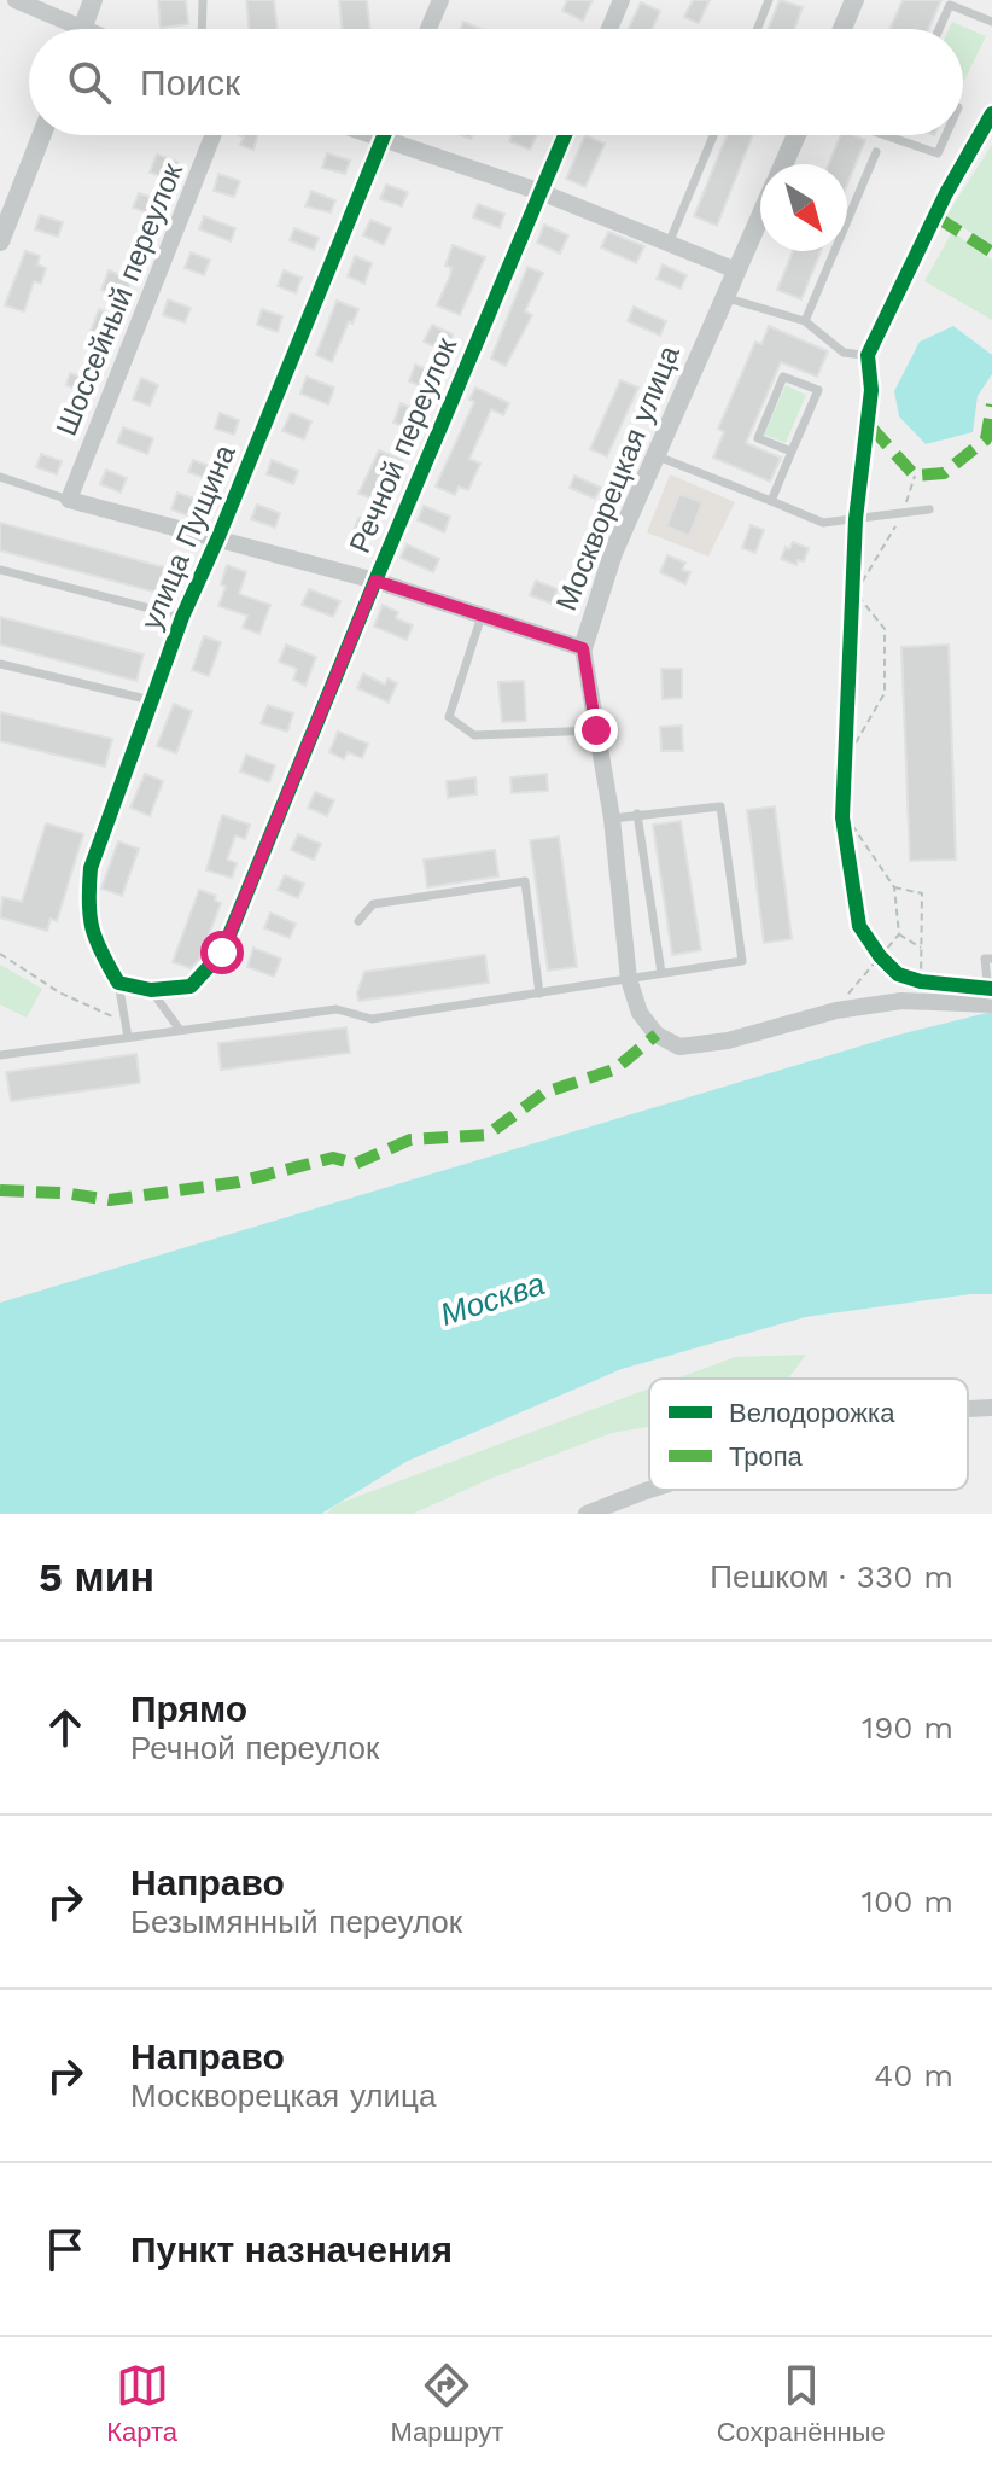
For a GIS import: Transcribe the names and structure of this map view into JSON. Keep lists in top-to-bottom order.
{
  "streets": {
    "street": [
      "Шоссейный переулок",
      "Речной переулок",
      "Москворецкая улица",
      "улица Пущина"
    ]
  },
  "crossings": [
    ["Речной переулок", "улица Пущина"]
  ],
  "water": ["Москва"],
  "legend": ["Велодорожка", "Тропа"],
  "north": "bottom right",
  "page": {
    "search": "Поиск",
    "heading": ["5 мин", "Пешком · 330 m"],
    "list": [
      ["Прямо", "Речной переулок", "190 m"],
      ["Направо", "Безымянный переулок", "100 m"],
      ["Направо", "Москворецкая улица", "40 m"],
      "Пункт назначения"
    ],
    "nav": ["Карта", "Маршрут", "Сохранённые"]
  }
}
